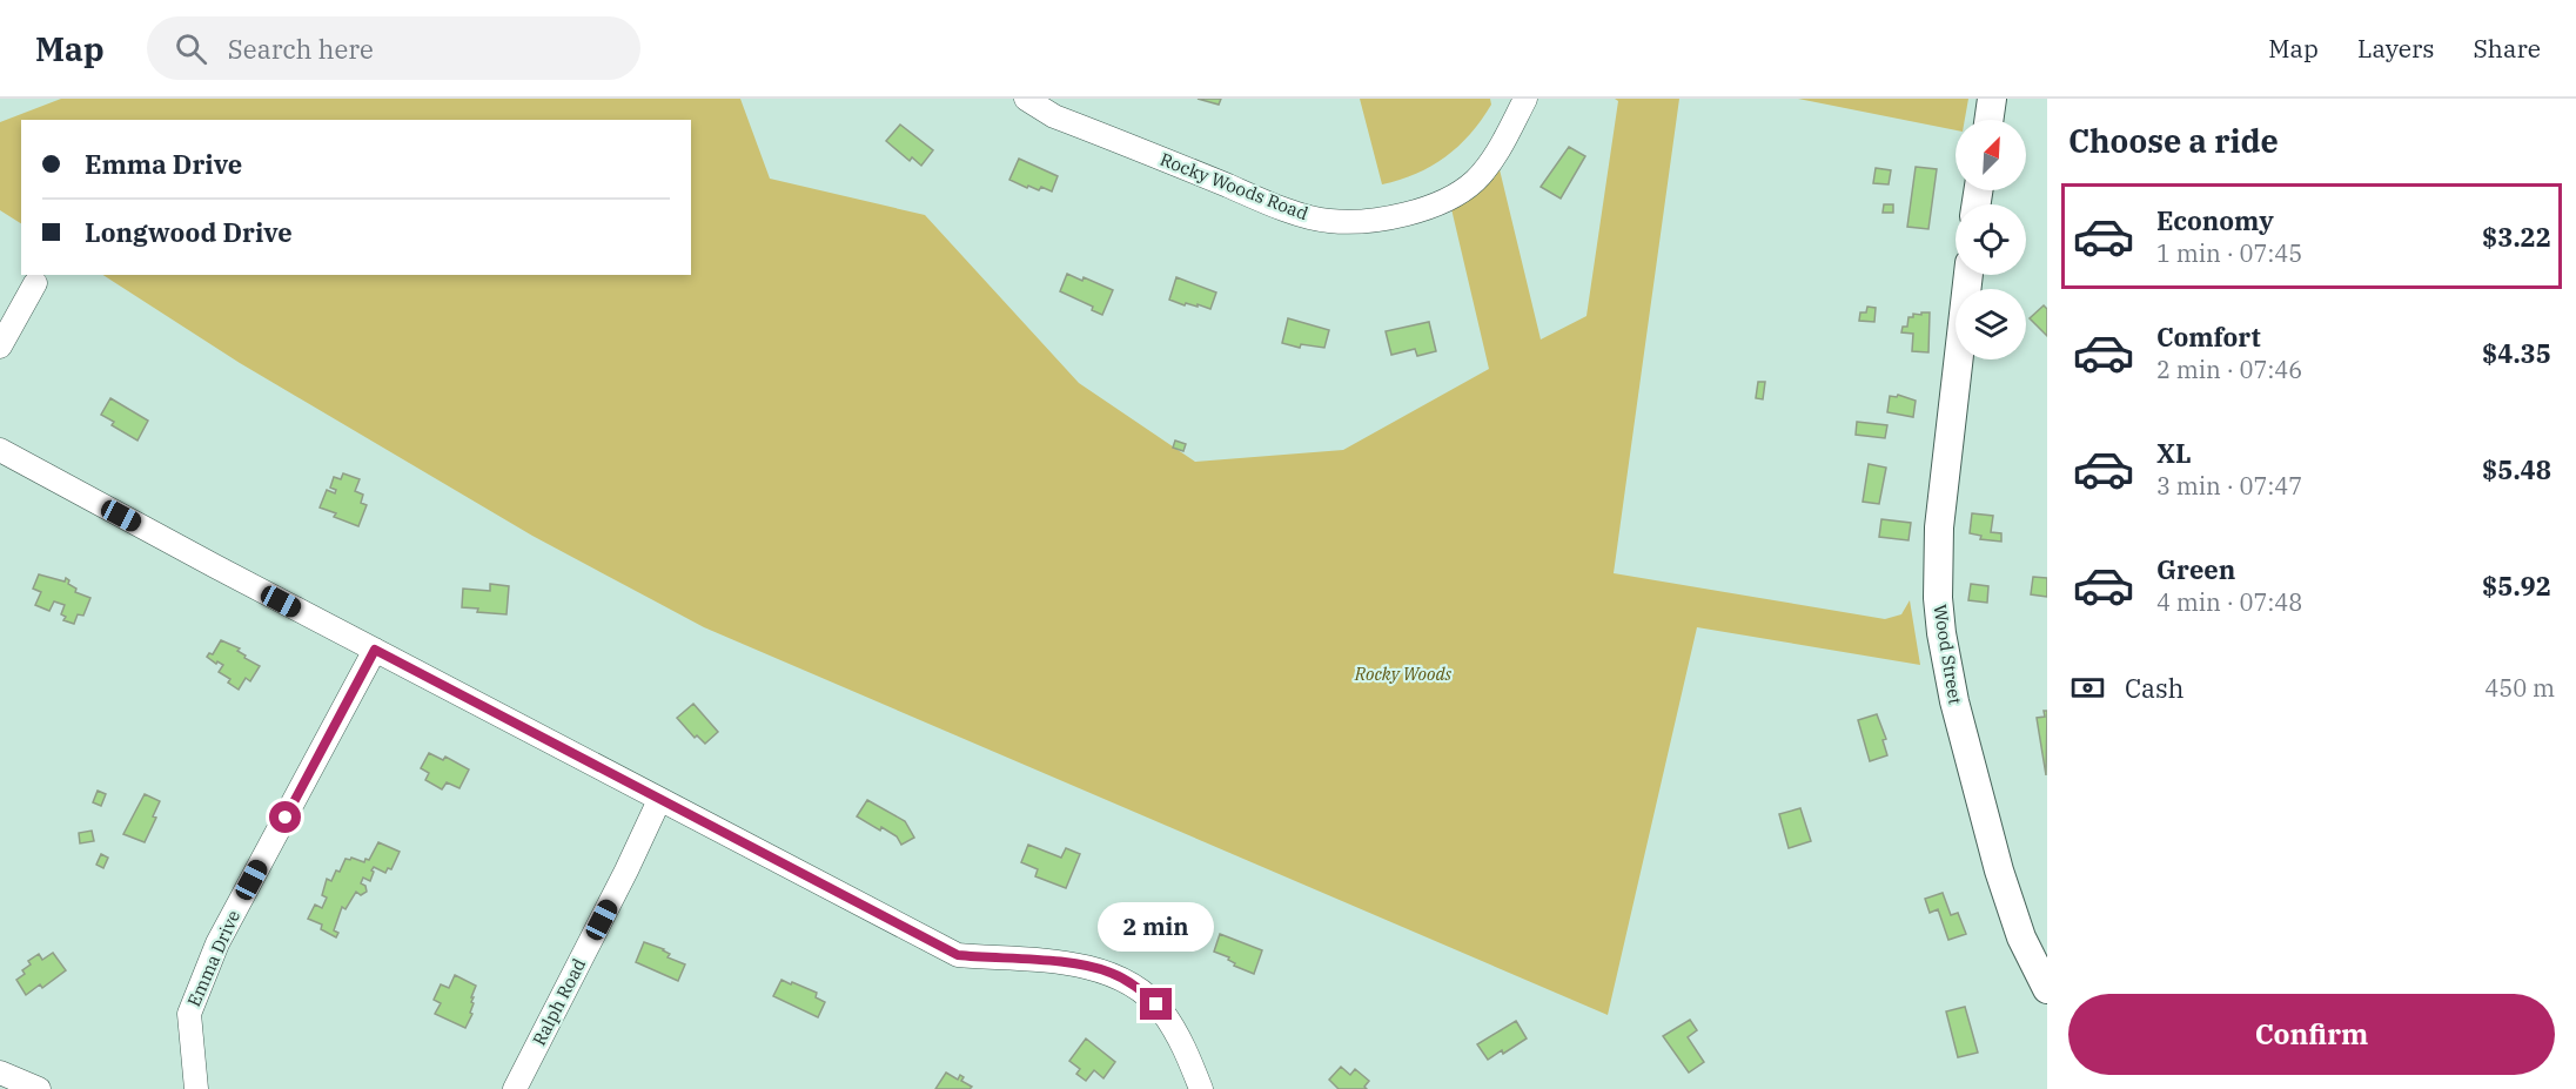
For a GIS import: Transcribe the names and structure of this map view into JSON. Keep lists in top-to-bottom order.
{
  "streets": {
    "main road": ["Wood Street"],
    "street": ["Rocky Woods Road", "Emma Drive", "Ralph Road"]
  },
  "parks": ["Rocky Woods"],
  "north": "top right",
  "page": {
    "header": "Map",
    "search": "Search here",
    "nav": ["Map", "Layers", "Share"],
    "heading": "Choose a ride",
    "banner": ["Emma Drive", "Longwood Drive"],
    "list": [
      {
        "name": "Economy",
        "note": "1 min · 07:45",
        "value": "$3.22"
      },
      {
        "name": "Comfort",
        "note": "2 min · 07:46",
        "value": "$4.35"
      },
      {
        "name": "XL",
        "note": "3 min · 07:47",
        "value": "$5.48"
      },
      {
        "name": "Green",
        "note": "4 min · 07:48",
        "value": "$5.92"
      }
    ],
    "pay": ["Cash", "450 m"],
    "bubble": "2 min",
    "buttons": "Confirm"
  }
}
